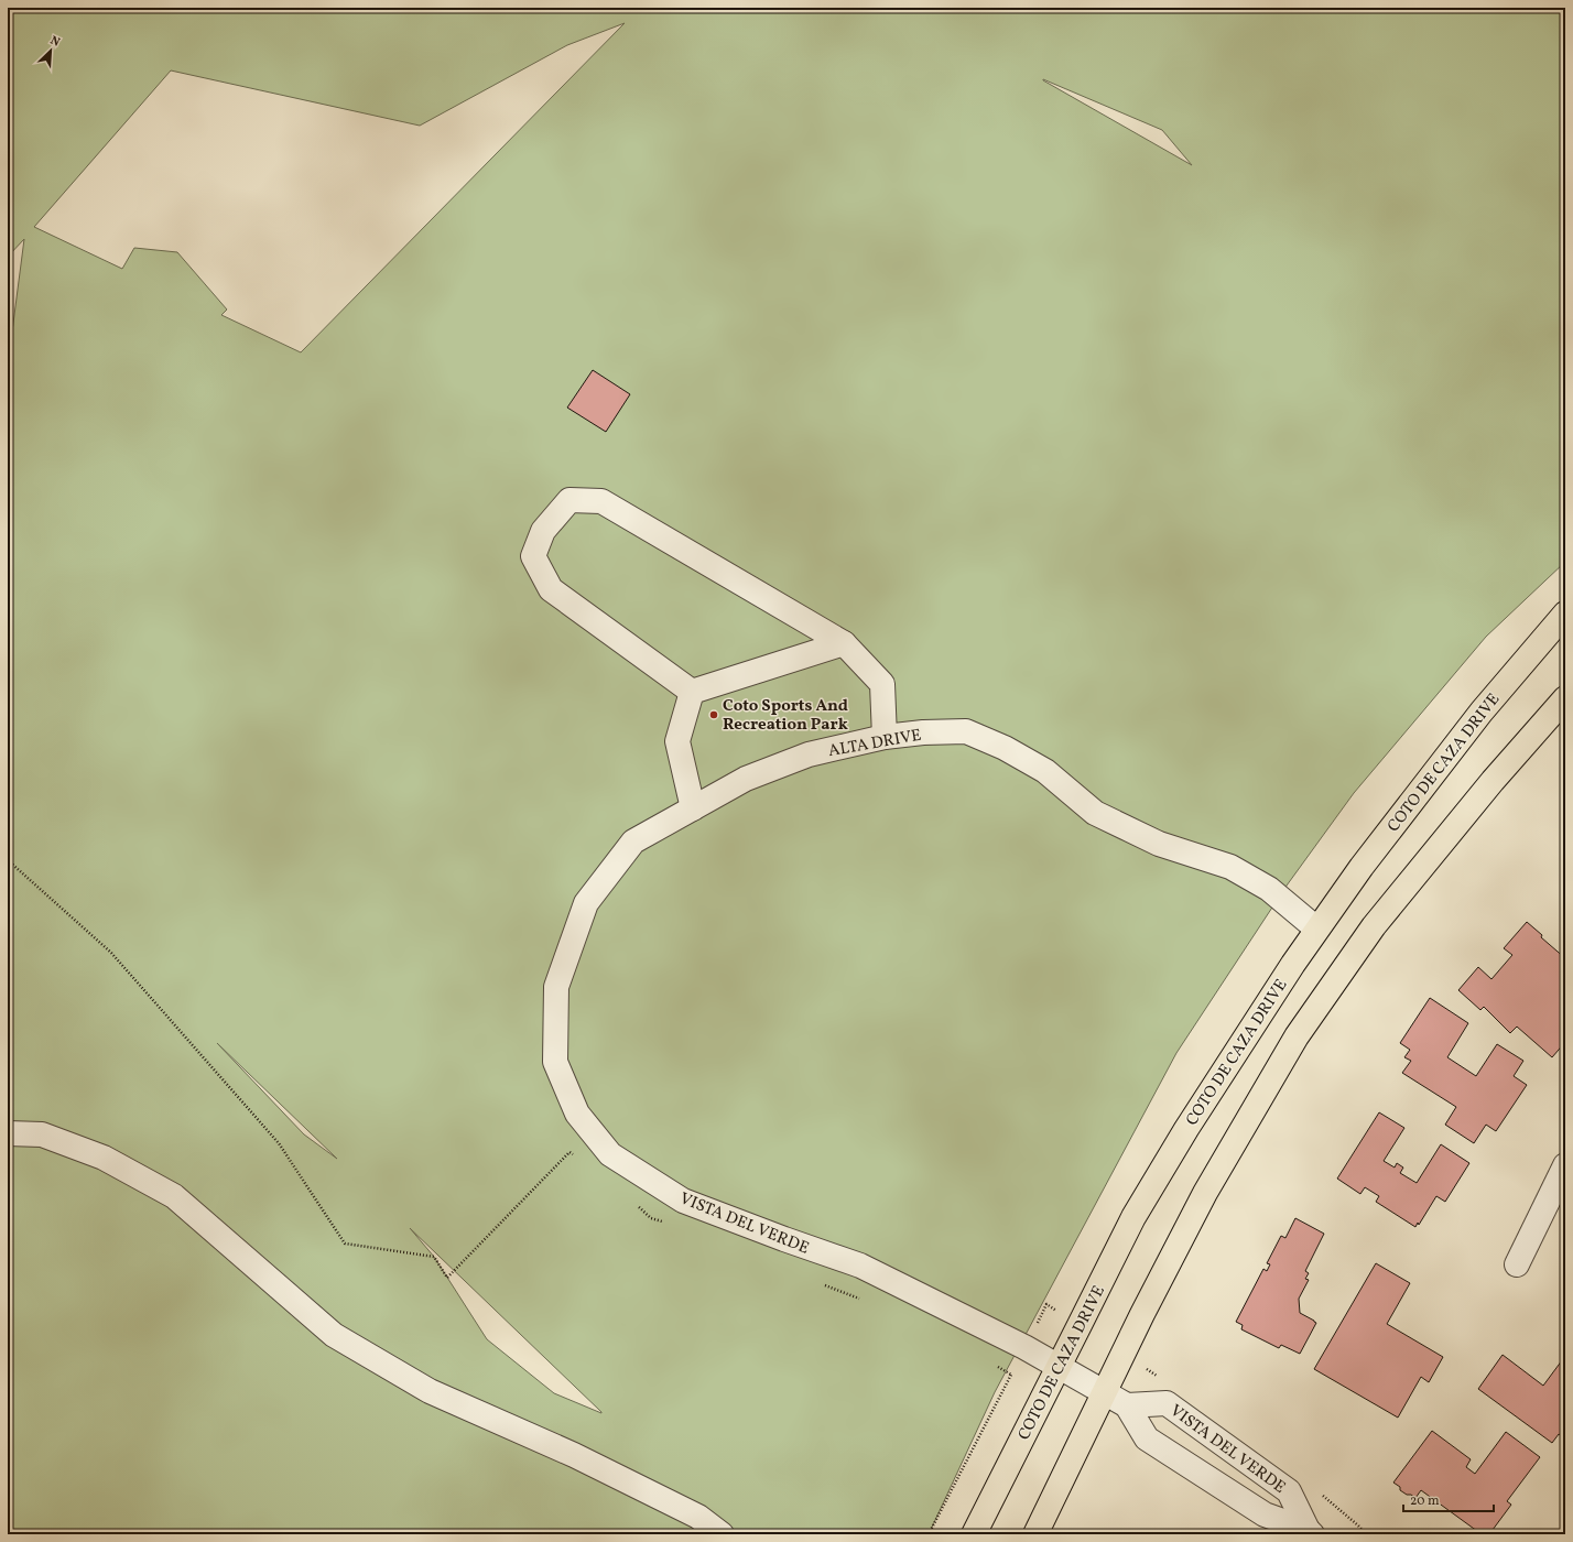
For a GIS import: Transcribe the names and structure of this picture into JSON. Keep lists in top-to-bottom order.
{
  "streets": {
    "main road": ["COTO DE CAZA DRIVE"],
    "street": ["ALTA DRIVE", "VISTA DEL VERDE"]
  },
  "crossings": [
    ["ALTA DRIVE", "COTO DE CAZA DRIVE"],
    ["ALTA DRIVE", "VISTA DEL VERDE"],
    ["COTO DE CAZA DRIVE", "VISTA DEL VERDE"]
  ],
  "places": ["Coto Sports And Recreation Park"],
  "scale_bar": "20 m",
  "north": "top right"
}
